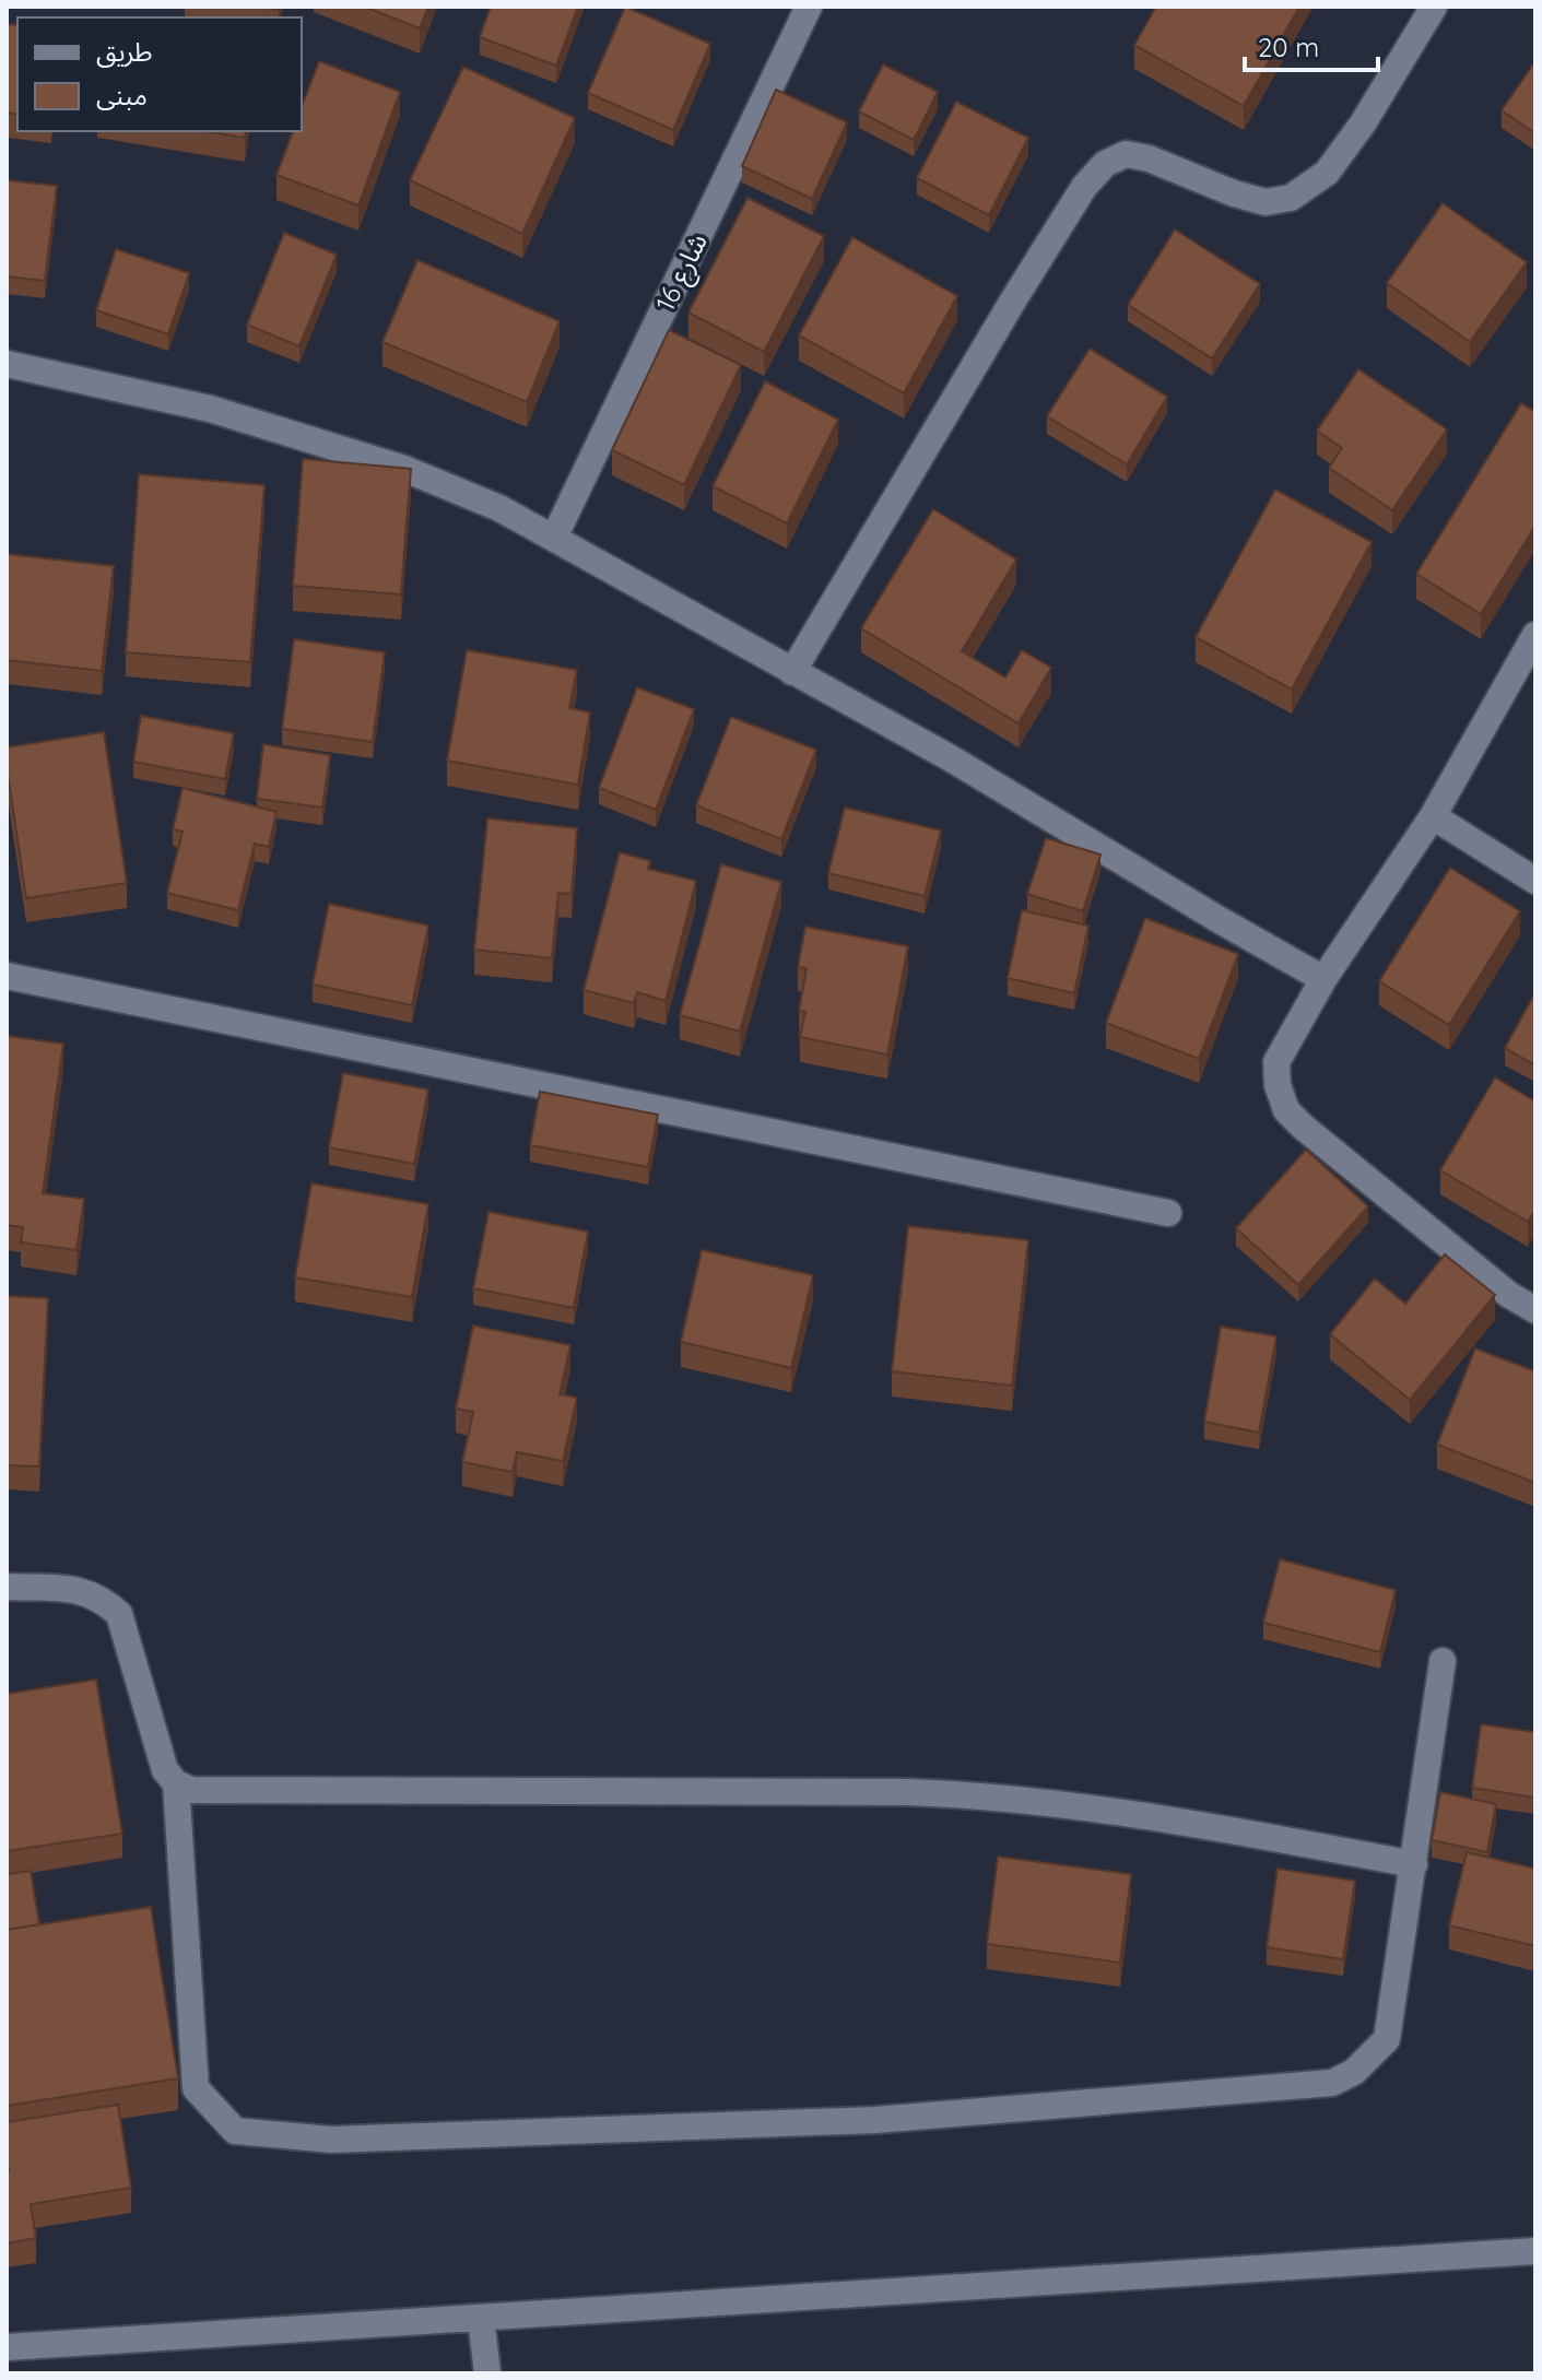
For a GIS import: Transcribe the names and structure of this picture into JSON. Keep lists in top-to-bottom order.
{
  "streets": {
    "street": ["شارع 16"]
  },
  "legend": ["طريق", "مبنى"],
  "scale_bar": "20 m"
}
